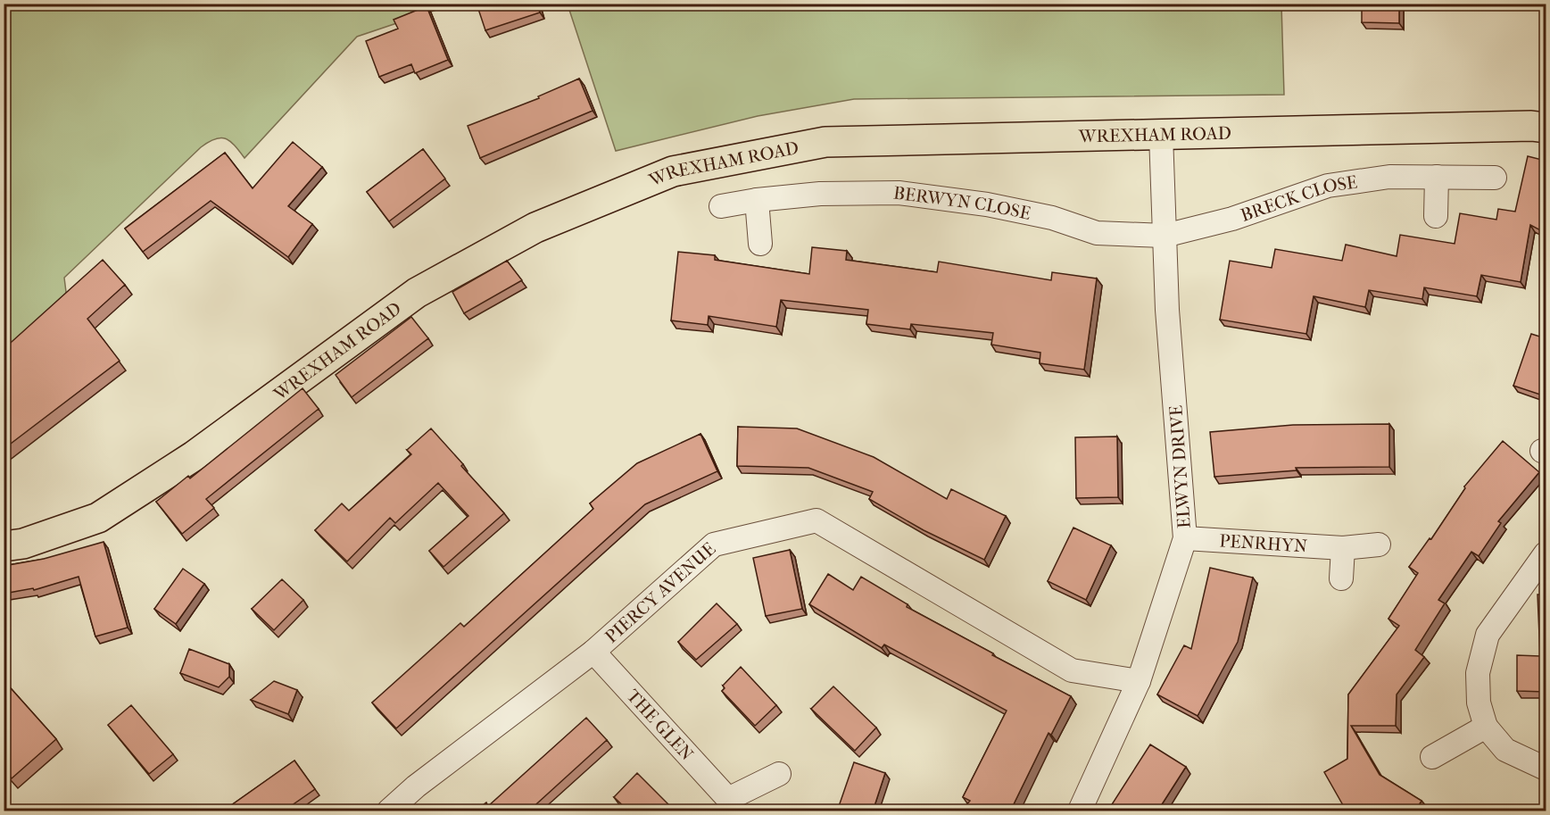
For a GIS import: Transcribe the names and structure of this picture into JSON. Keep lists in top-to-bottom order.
{
  "streets": {
    "main road": ["WREXHAM ROAD"],
    "street": [
      "BRECK CLOSE",
      "BERWYN CLOSE",
      "ELWYN DRIVE",
      "PENRHYN",
      "PIERCY AVENUE",
      "THE GLEN"
    ]
  },
  "crossings": [
    ["WREXHAM ROAD", "ELWYN DRIVE"],
    ["BRECK CLOSE", "BERWYN CLOSE"],
    ["BRECK CLOSE", "ELWYN DRIVE"],
    ["BERWYN CLOSE", "ELWYN DRIVE"],
    ["ELWYN DRIVE", "PENRHYN"],
    ["ELWYN DRIVE", "PIERCY AVENUE"],
    ["PIERCY AVENUE", "THE GLEN"]
  ]
}
